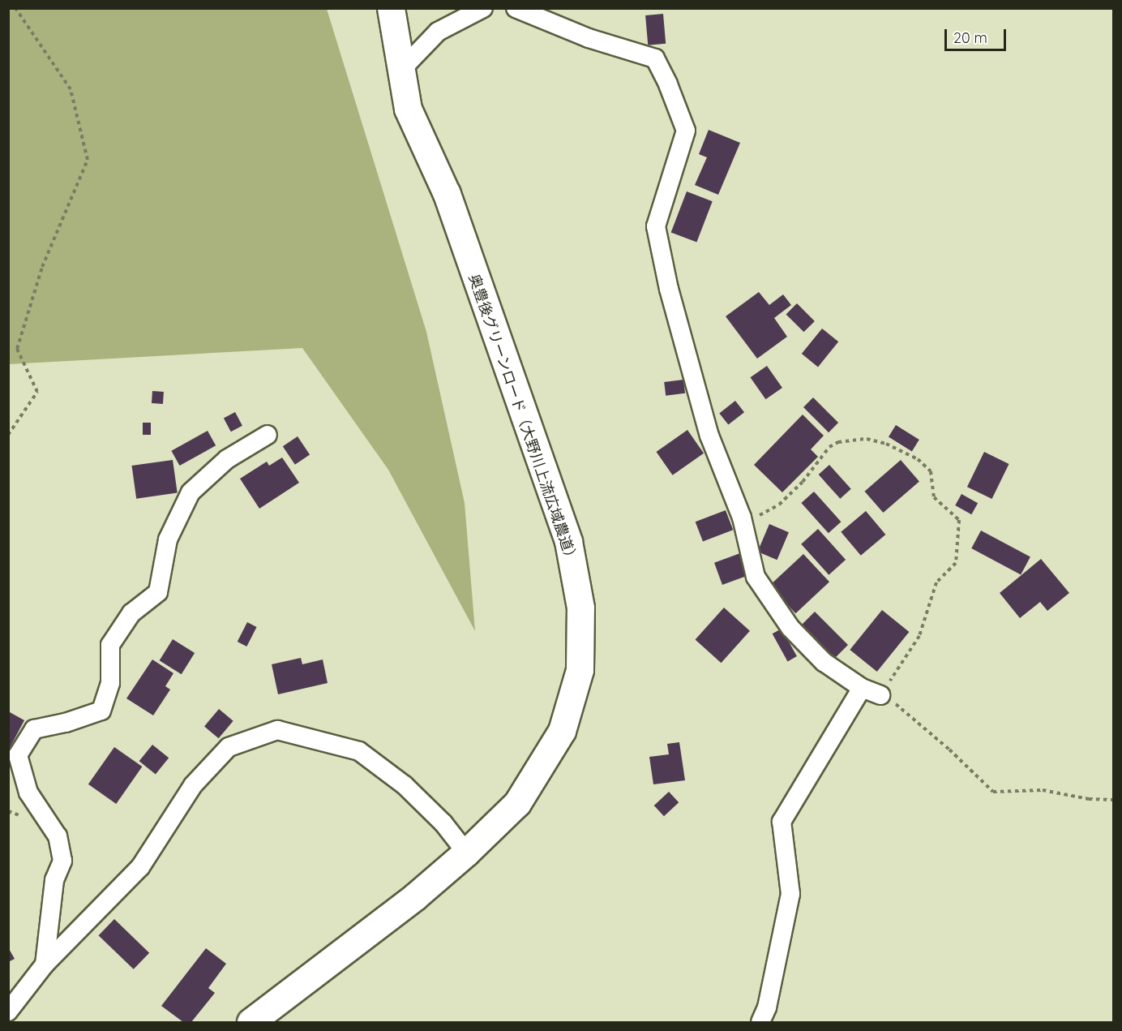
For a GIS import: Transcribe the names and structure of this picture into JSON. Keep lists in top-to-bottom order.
{
  "streets": {
    "street": ["奥豊後グリーンロード（大野川上流広域農道）"]
  },
  "scale_bar": "20 m"
}
